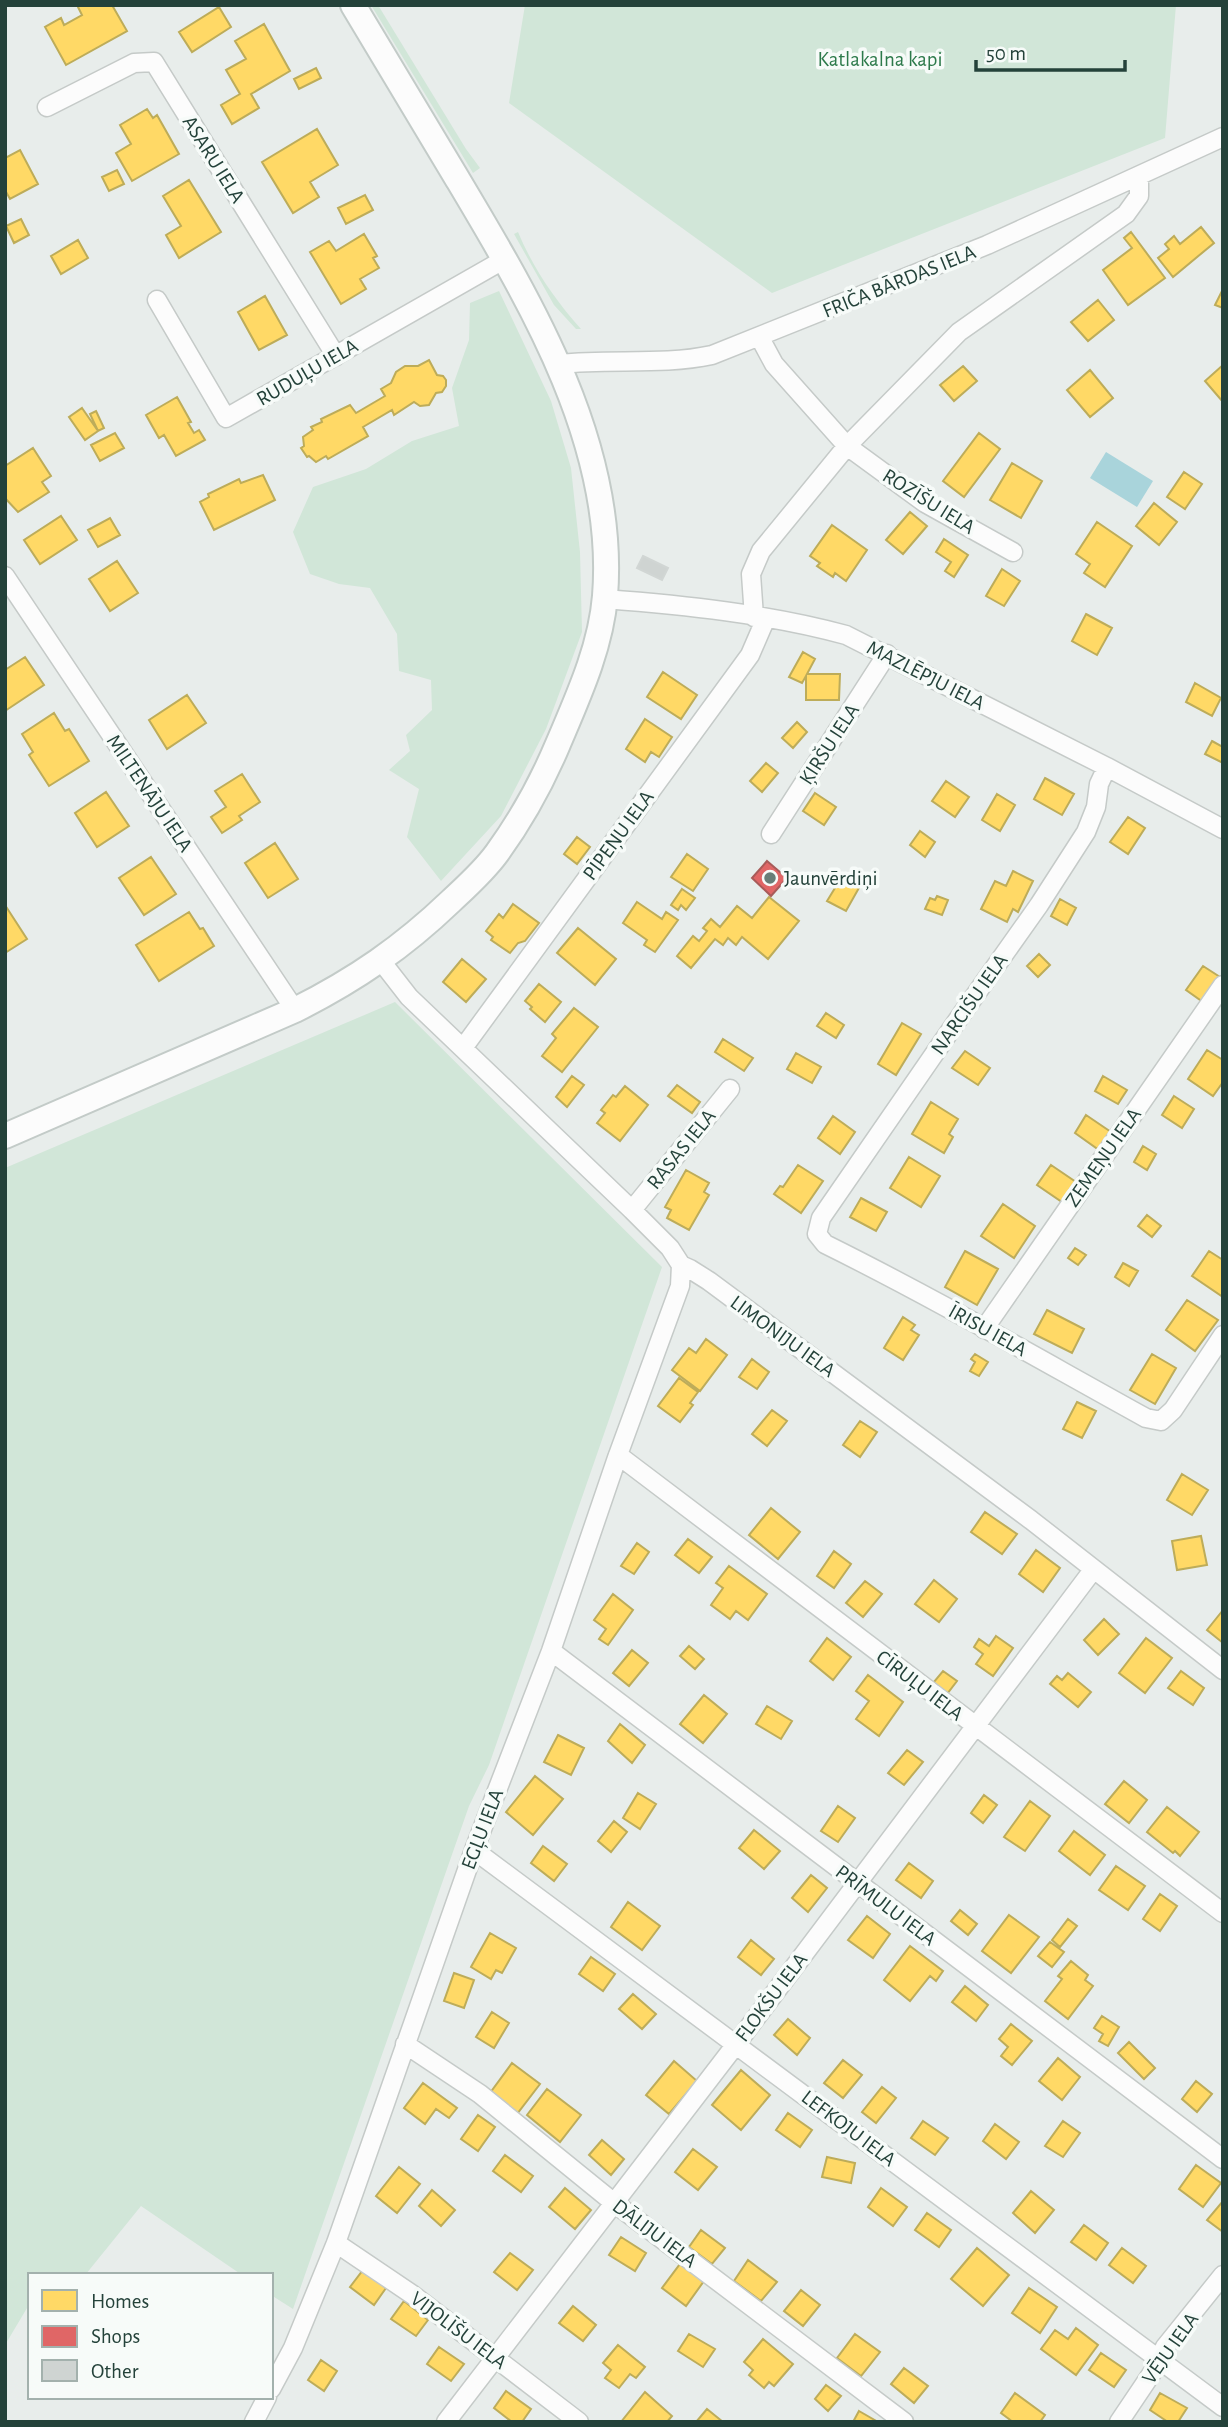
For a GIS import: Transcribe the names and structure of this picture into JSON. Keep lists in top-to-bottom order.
{
  "streets": {
    "street": [
      "ASARU IELA",
      "FRIČA BĀRDAS IELA",
      "RUDUĻU IELA",
      "ROZĪŠU IELA",
      "MAZLĒPJU IELA",
      "ĶIRŠU IELA",
      "MILTENĀJU IELA",
      "PĪPEŅU IELA",
      "NARCIŠU IELA",
      "RASAS IELA",
      "ZEMEŅU IELA",
      "ĪRISU IELA",
      "LIMONIJU IELA",
      "CĪRUĻU IELA",
      "EGĻU IELA",
      "PRĪMULU IELA",
      "FLOKŠU IELA",
      "LEFKOJU IELA",
      "DĀLIJU IELA",
      "VIJOLĪŠU IELA",
      "VĒJU IELA"
    ]
  },
  "crossings": [
    ["ASARU IELA", "RUDUĻU IELA"],
    ["FRIČA BĀRDAS IELA", "ROZĪŠU IELA"],
    ["MAZLĒPJU IELA", "ĶIRŠU IELA"],
    ["MAZLĒPJU IELA", "PĪPEŅU IELA"],
    ["MAZLĒPJU IELA", "NARCIŠU IELA"],
    ["PĪPEŅU IELA", "LIMONIJU IELA"],
    ["NARCIŠU IELA", "ĪRISU IELA"],
    ["RASAS IELA", "LIMONIJU IELA"],
    ["ZEMEŅU IELA", "ĪRISU IELA"],
    ["LIMONIJU IELA", "EGĻU IELA"],
    ["LIMONIJU IELA", "FLOKŠU IELA"],
    ["CĪRUĻU IELA", "EGĻU IELA"],
    ["CĪRUĻU IELA", "FLOKŠU IELA"],
    ["EGĻU IELA", "PRĪMULU IELA"],
    ["EGĻU IELA", "LEFKOJU IELA"],
    ["EGĻU IELA", "DĀLIJU IELA"],
    ["EGĻU IELA", "VIJOLĪŠU IELA"],
    ["PRĪMULU IELA", "FLOKŠU IELA"],
    ["FLOKŠU IELA", "LEFKOJU IELA"],
    ["FLOKŠU IELA", "DĀLIJU IELA"],
    ["FLOKŠU IELA", "VIJOLĪŠU IELA"],
    ["LEFKOJU IELA", "VĒJU IELA"]
  ],
  "parks": ["Katlakalna kapi"],
  "places": ["Jaunvērdiņi"],
  "legend": ["Homes", "Shops", "Other"],
  "scale_bar": "50 m"
}
